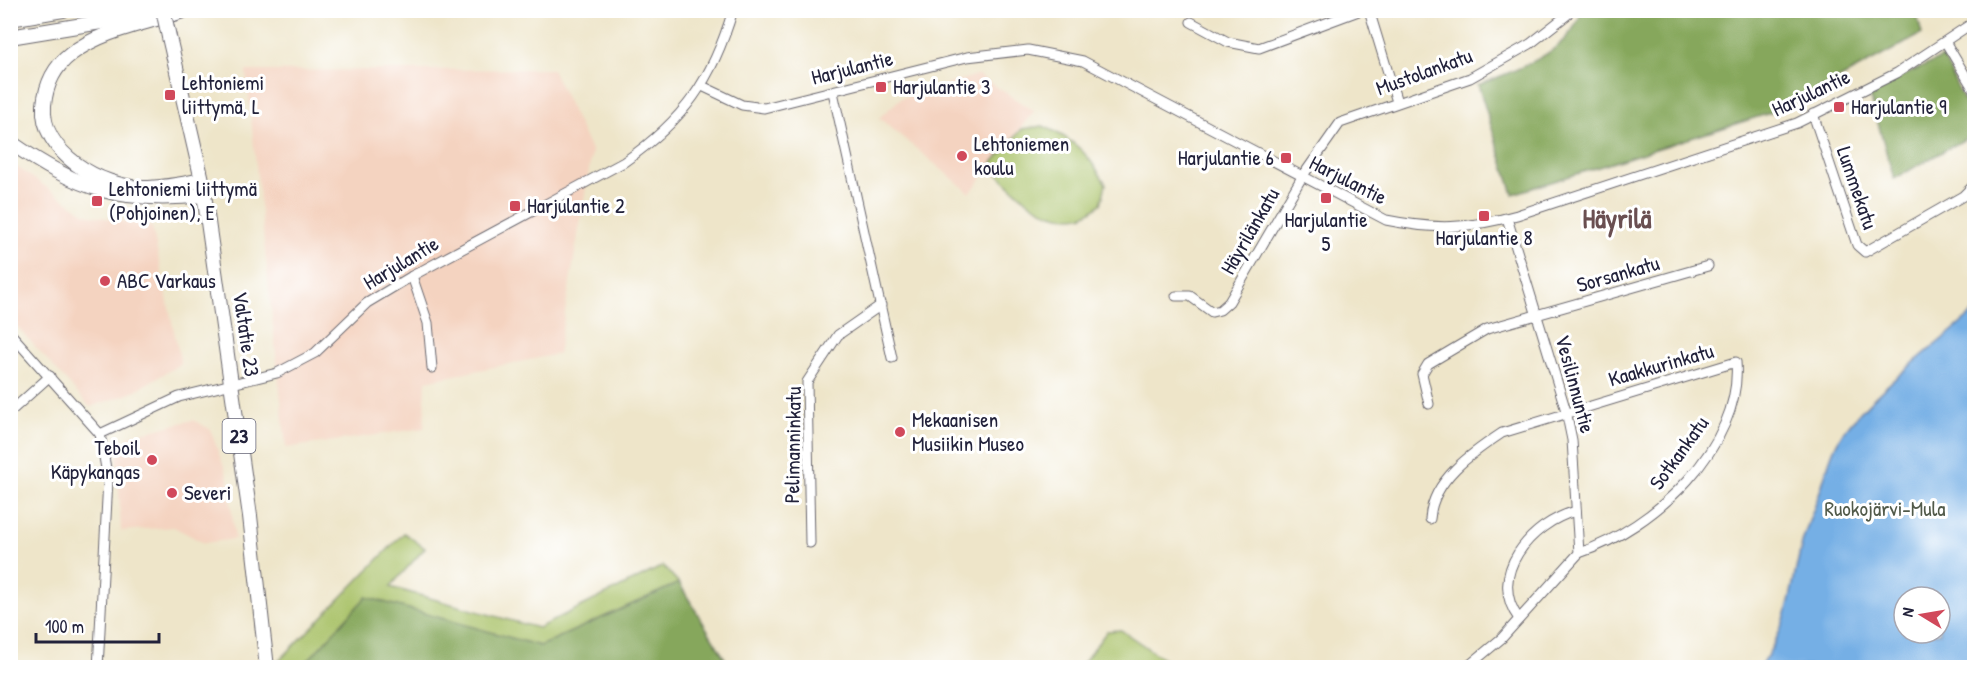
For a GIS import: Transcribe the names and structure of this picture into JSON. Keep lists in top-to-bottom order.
{
  "streets": {
    "highway": ["Valtatie 23", "23"],
    "street": [
      "Harjulantie",
      "Mustolankatu",
      "Lummekatu",
      "Häyrilänkatu",
      "Sorsankatu",
      "Kaakkurinkatu",
      "Vesilinnuntie",
      "Pelimanninkatu",
      "Sotkankatu"
    ]
  },
  "crossings": [
    ["Harjulantie", "Mustolankatu"],
    ["Harjulantie", "Lummekatu"],
    ["Harjulantie", "Häyrilänkatu"],
    ["Harjulantie", "Valtatie 23"],
    ["Harjulantie", "Vesilinnuntie"],
    ["Mustolankatu", "Häyrilänkatu"],
    ["Sorsankatu", "Vesilinnuntie"],
    ["Kaakkurinkatu", "Vesilinnuntie"],
    ["Kaakkurinkatu", "Sotkankatu"],
    ["Vesilinnuntie", "Sotkankatu"]
  ],
  "districts": ["Häyrilä"],
  "parks": ["Ruokojärvi-Mula"],
  "places": {
    "transit": [
      "Harjulantie 3",
      "Lehtoniemi liittymä, L",
      "Harjulantie 9",
      "Harjulantie 6",
      "Harjulantie 5",
      "Lehtoniemi liittymä (Pohjoinen), E",
      "Harjulantie 2",
      "Harjulantie 8"
    ],
    "other": [
      "Lehtoniemen koulu",
      "ABC Varkaus",
      "Mekaanisen Musiikin Museo",
      "Teboil Käpykangas",
      "Severi"
    ]
  },
  "scale_bar": "100 m",
  "north": "left"
}
